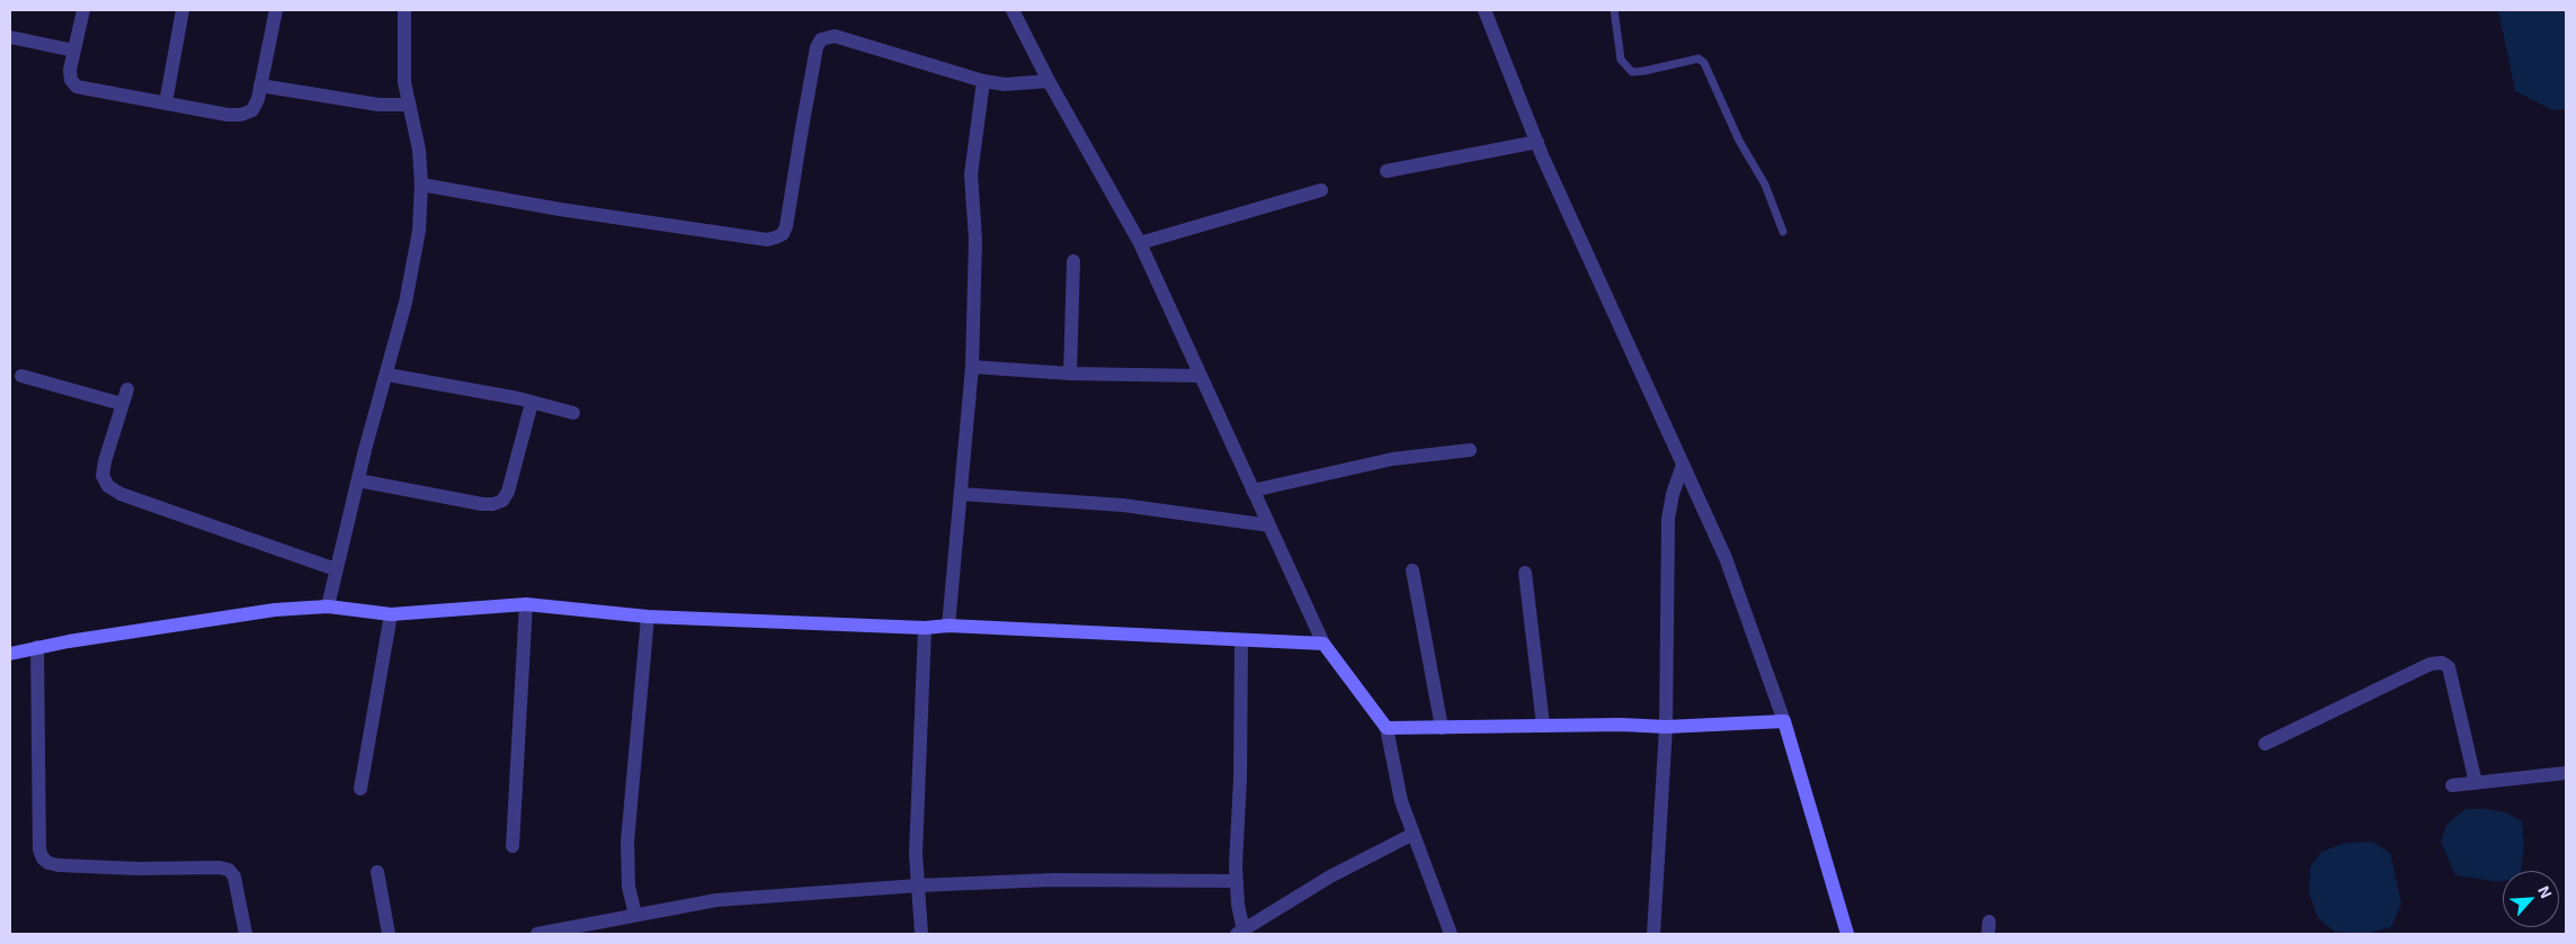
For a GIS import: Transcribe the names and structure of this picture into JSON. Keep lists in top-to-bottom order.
{
  "north": "top right"
}
